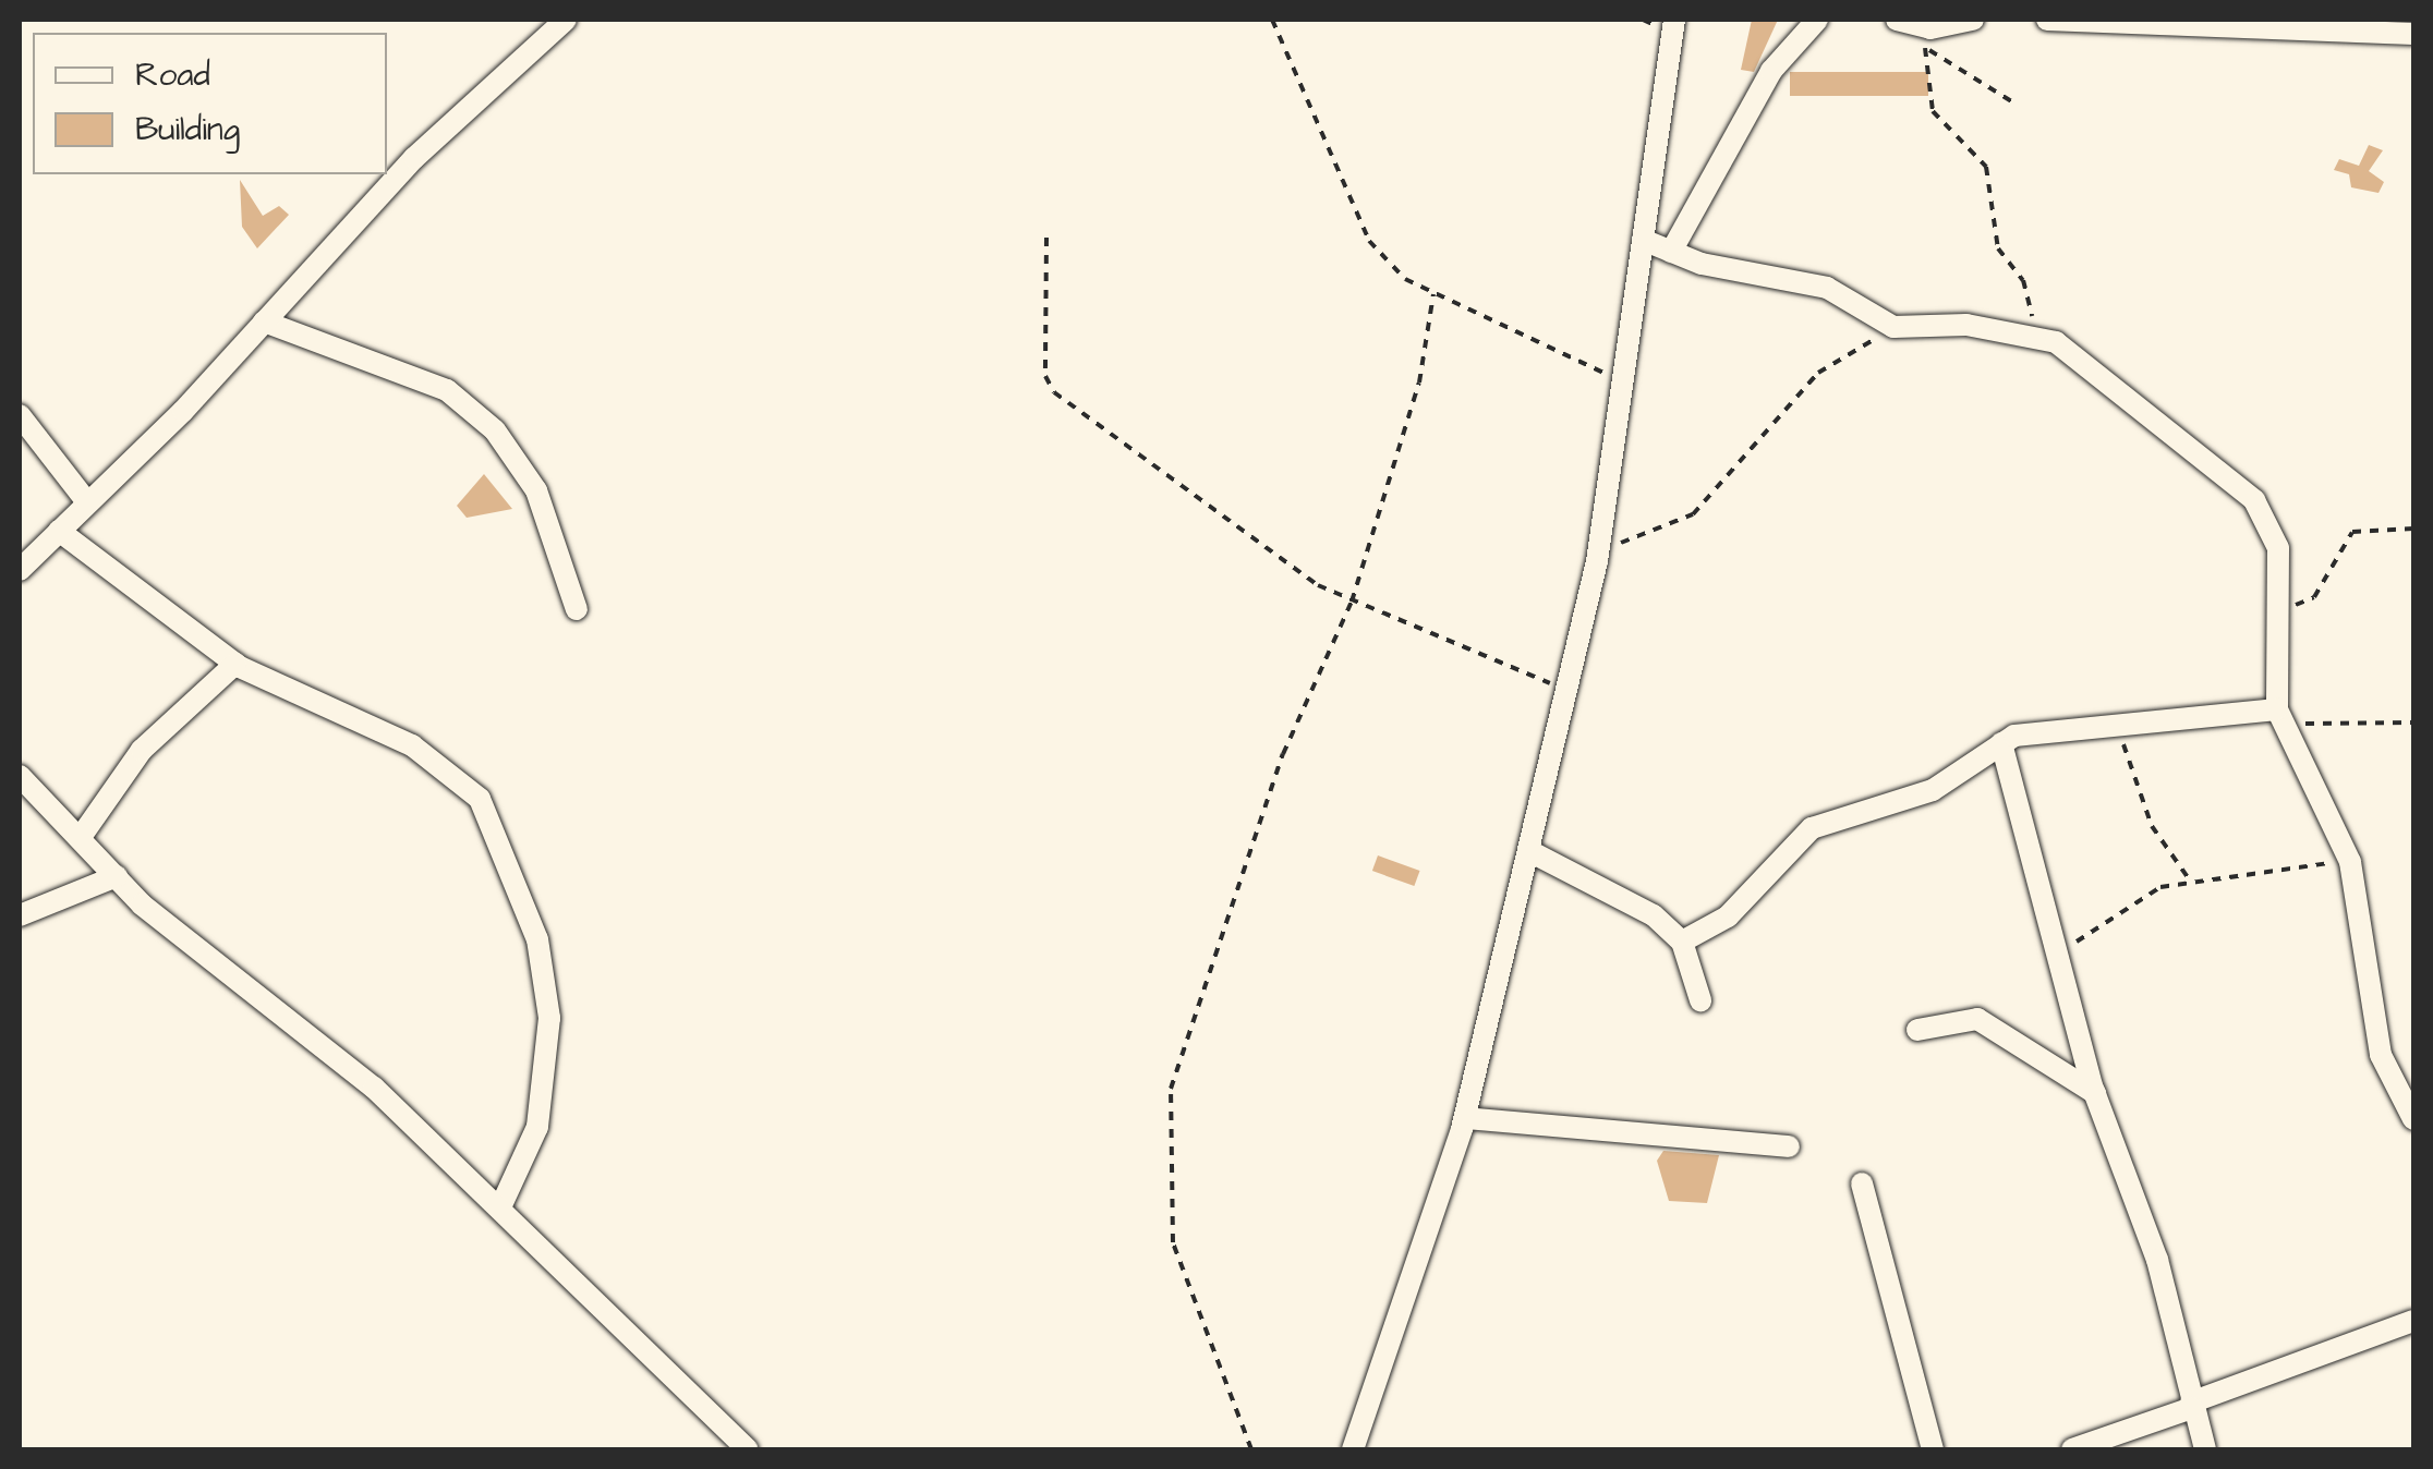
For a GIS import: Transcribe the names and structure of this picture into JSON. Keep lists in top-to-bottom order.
{
  "legend": ["Road", "Building"]
}
